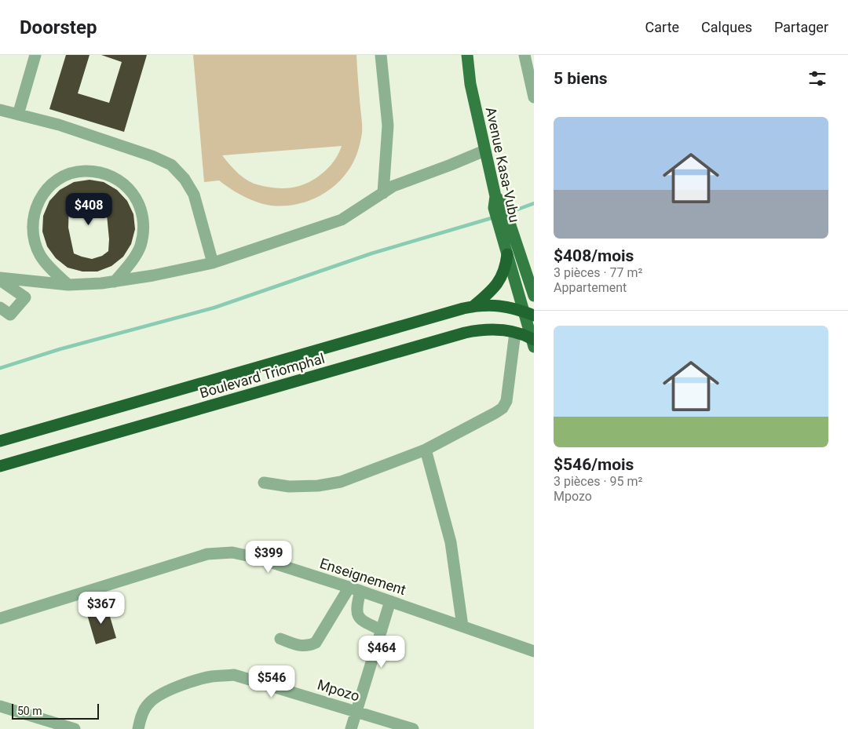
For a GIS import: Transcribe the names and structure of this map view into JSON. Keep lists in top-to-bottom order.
{
  "streets": {
    "highway": ["Boulevard Triomphal"],
    "main road": ["Avenue Kasa-Vubu"],
    "street": ["Enseignement", "Mpozo"]
  },
  "crossings": [
    ["Avenue Kasa-Vubu", "Boulevard Triomphal"]
  ],
  "scale_bar": "50 m",
  "page": {
    "header": "Doorstep",
    "nav": ["Carte", "Calques", "Partager"],
    "heading": "5 biens",
    "list": [
      {
        "name": "$408/mois",
        "note": "3 pièces · 77 m² · Appartement"
      },
      {
        "name": "$546/mois",
        "note": "3 pièces · 95 m² · Mpozo"
      }
    ],
    "price": [
      "$408",
      "$399",
      "$367",
      "$464",
      "$546"
    ],
    "scale": "50 m"
  }
}
